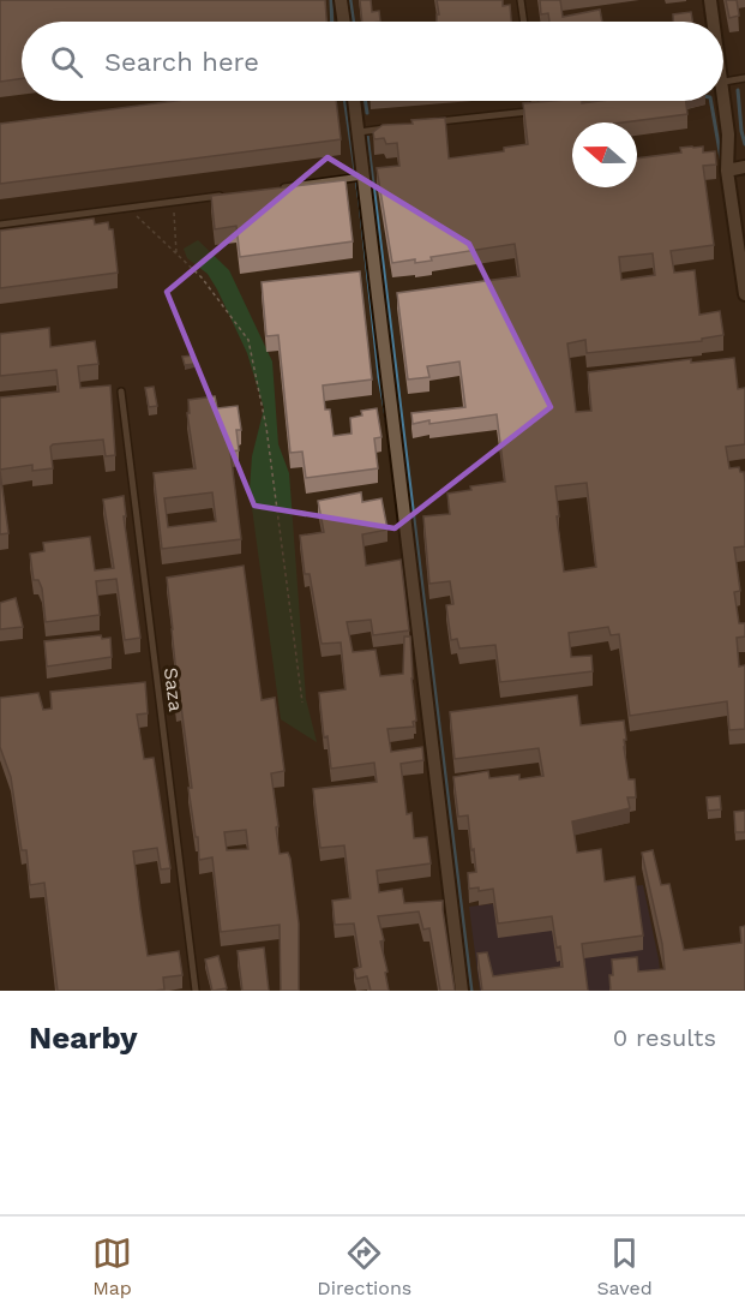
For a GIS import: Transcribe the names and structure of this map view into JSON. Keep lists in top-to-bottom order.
{
  "streets": {
    "lane": ["Saza"]
  },
  "north": "left",
  "page": {
    "search": "Search here",
    "heading": ["Nearby", "0 results"],
    "nav": ["Map", "Directions", "Saved"]
  }
}
